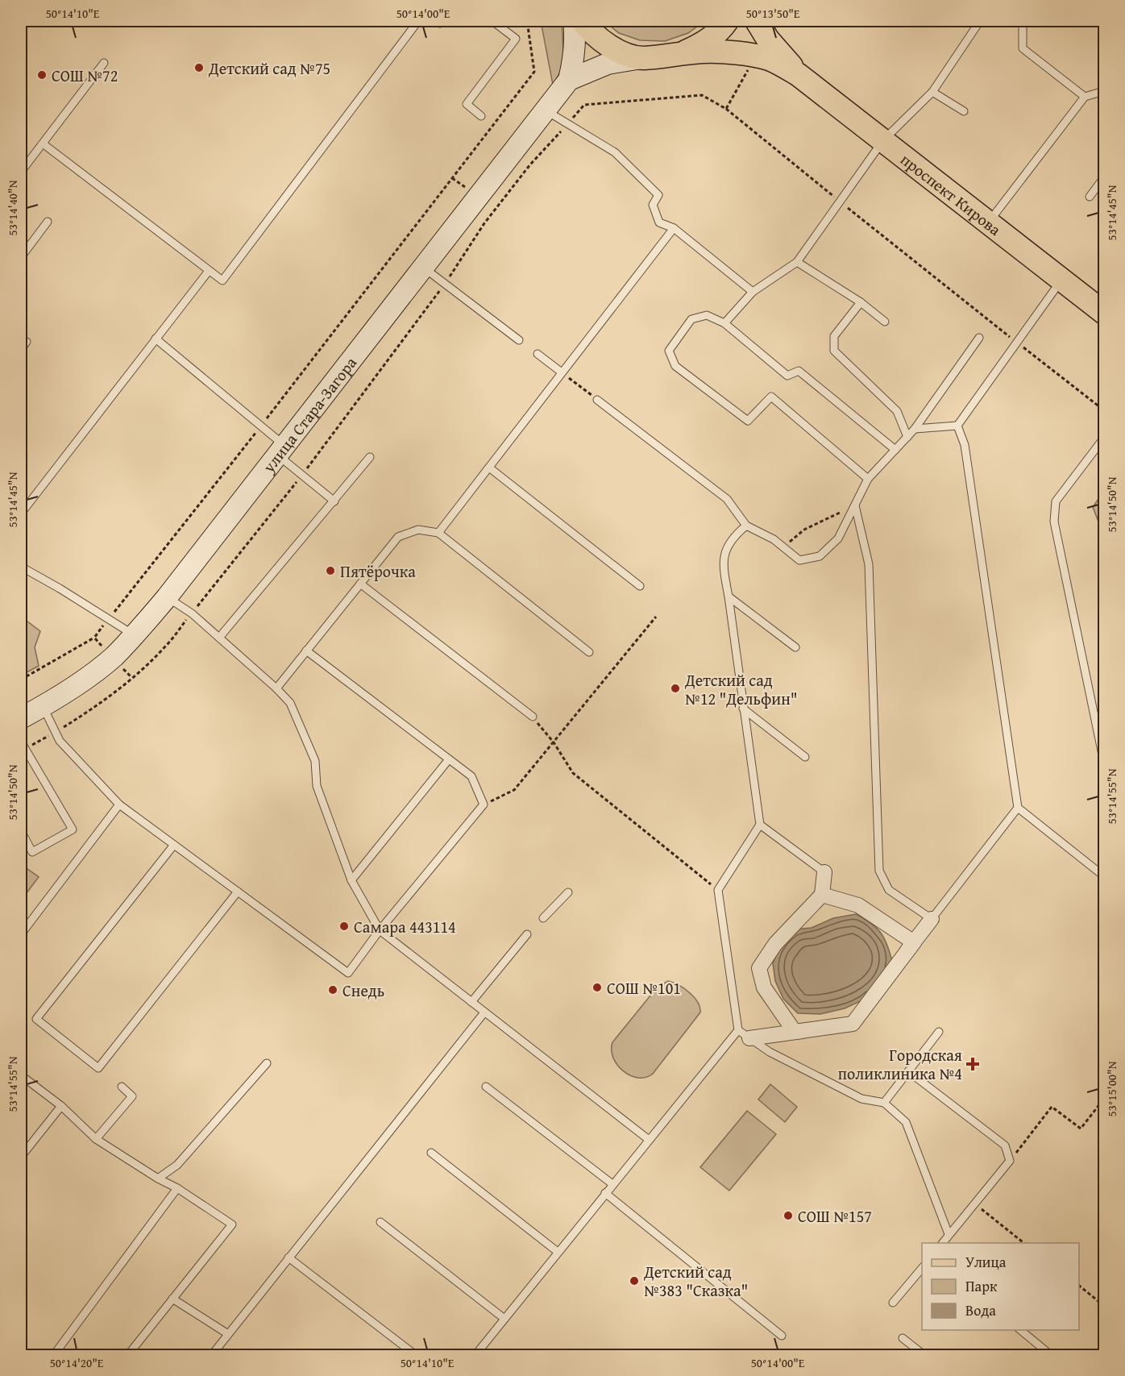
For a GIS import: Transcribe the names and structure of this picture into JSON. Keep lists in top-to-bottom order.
{
  "streets": {
    "main road": ["проспект Кирова", "улица Стара-Загора"]
  },
  "places": {
    "other": [
      "Детский сад №75",
      "СОШ №72",
      "Пятёрочка",
      "Детский сад №12 \"Дельфин\"",
      "Самара 443114",
      "СОШ №101",
      "Снедь",
      "СОШ №157",
      "Детский сад №383 \"Сказка\""
    ],
    "health": ["Городская поликлиника №4"]
  },
  "legend": ["Улица", "Парк", "Вода"],
  "coordinates": [
    "50°14'10\"E",
    "50°14'00\"E",
    "50°13'50\"E",
    "53°14'40\"N",
    "53°14'45\"N",
    "53°14'50\"N",
    "53°14'55\"N",
    "53°15'00\"N",
    "50°14'20\"E"
  ]
}
